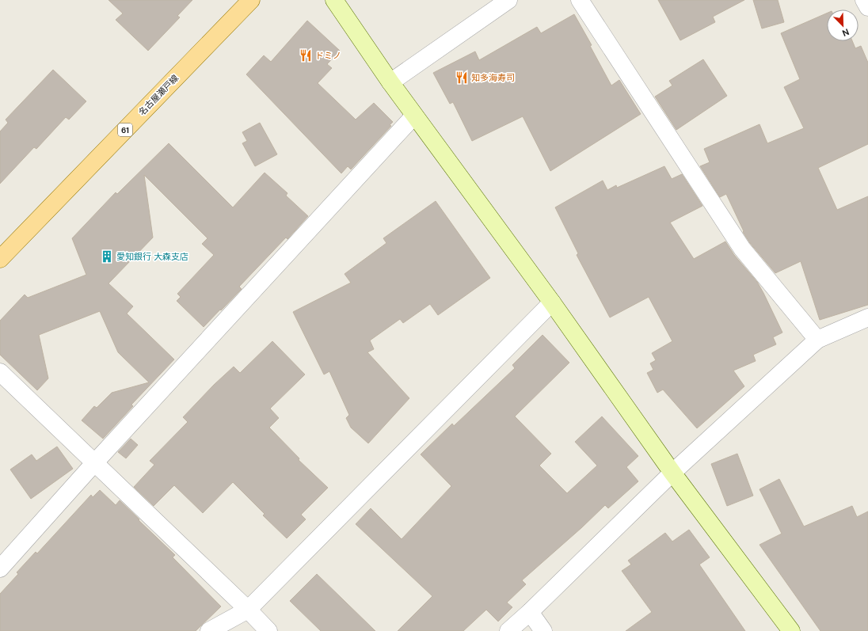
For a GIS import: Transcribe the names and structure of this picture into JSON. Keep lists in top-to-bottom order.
{
  "streets": {
    "main road": ["名古屋瀬戸線", "61"]
  },
  "places": {
    "restaurant": ["ドミノ", "知多海寿司"],
    "building": ["愛知銀行 大森支店"]
  },
  "north": "bottom right"
}
